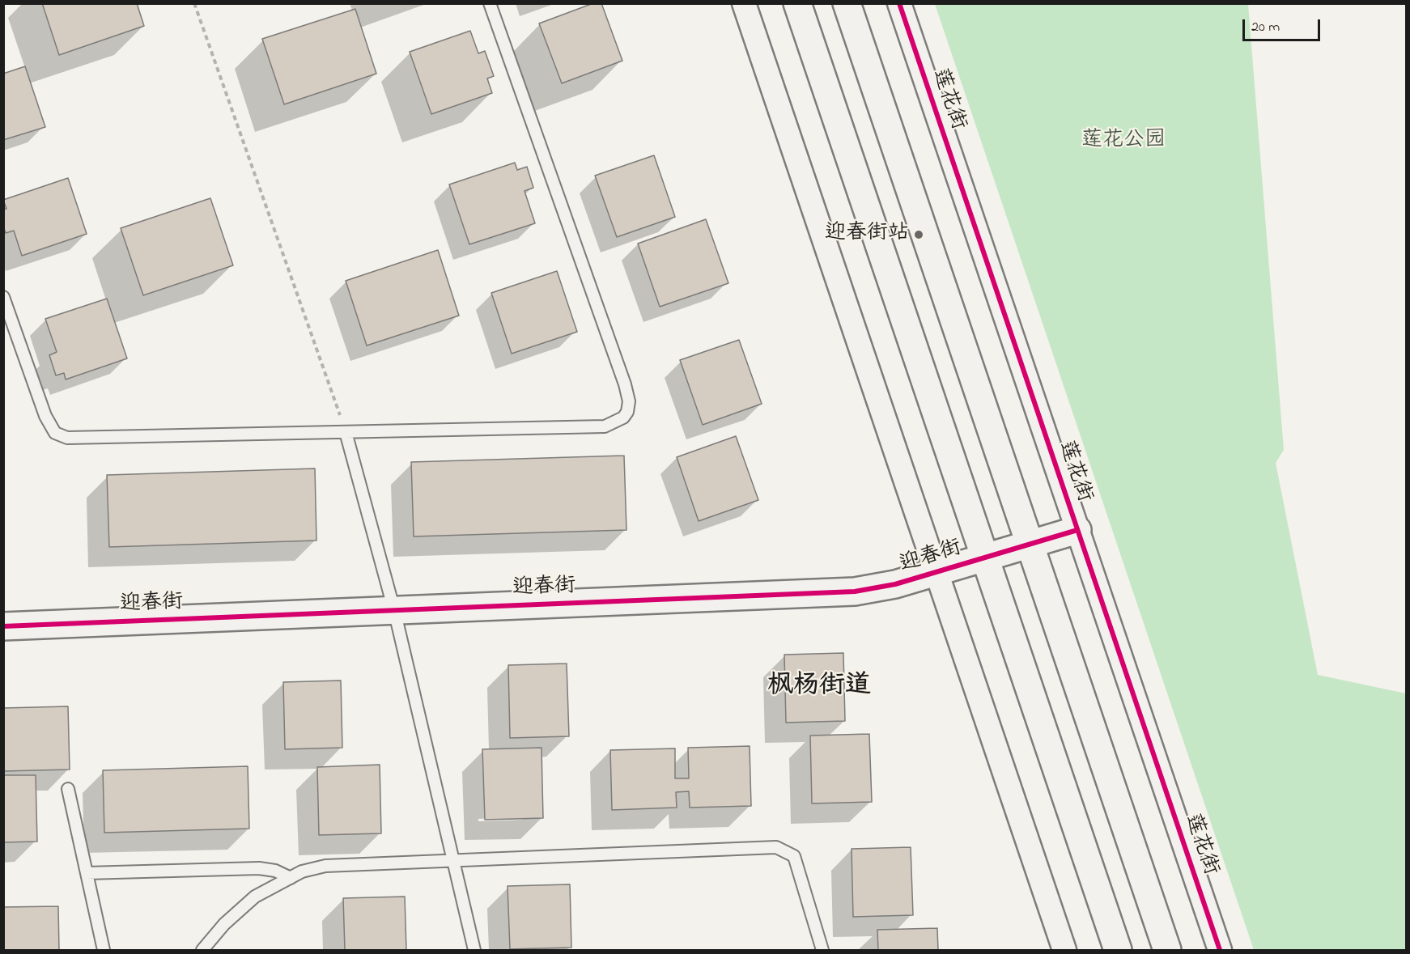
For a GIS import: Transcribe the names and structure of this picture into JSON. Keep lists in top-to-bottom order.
{
  "streets": {
    "main road": ["迎春街"],
    "street": ["莲花街"]
  },
  "crossings": [
    ["莲花街", "迎春街"]
  ],
  "districts": ["枫杨街道"],
  "parks": ["莲花公园"],
  "places": ["迎春街站"],
  "scale_bar": "20 m"
}
